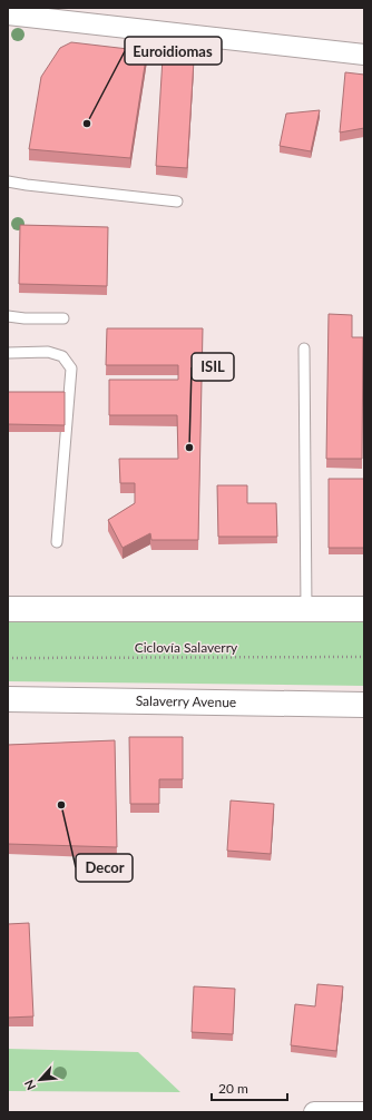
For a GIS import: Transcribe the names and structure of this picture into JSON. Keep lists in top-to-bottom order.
{
  "streets": {
    "main road": ["Salaverry Avenue"],
    "path": ["Ciclovía Salaverry"]
  },
  "places": ["Euroidiomas", "ISIL", "Decor"],
  "scale_bar": "20 m",
  "north": "bottom left"
}
